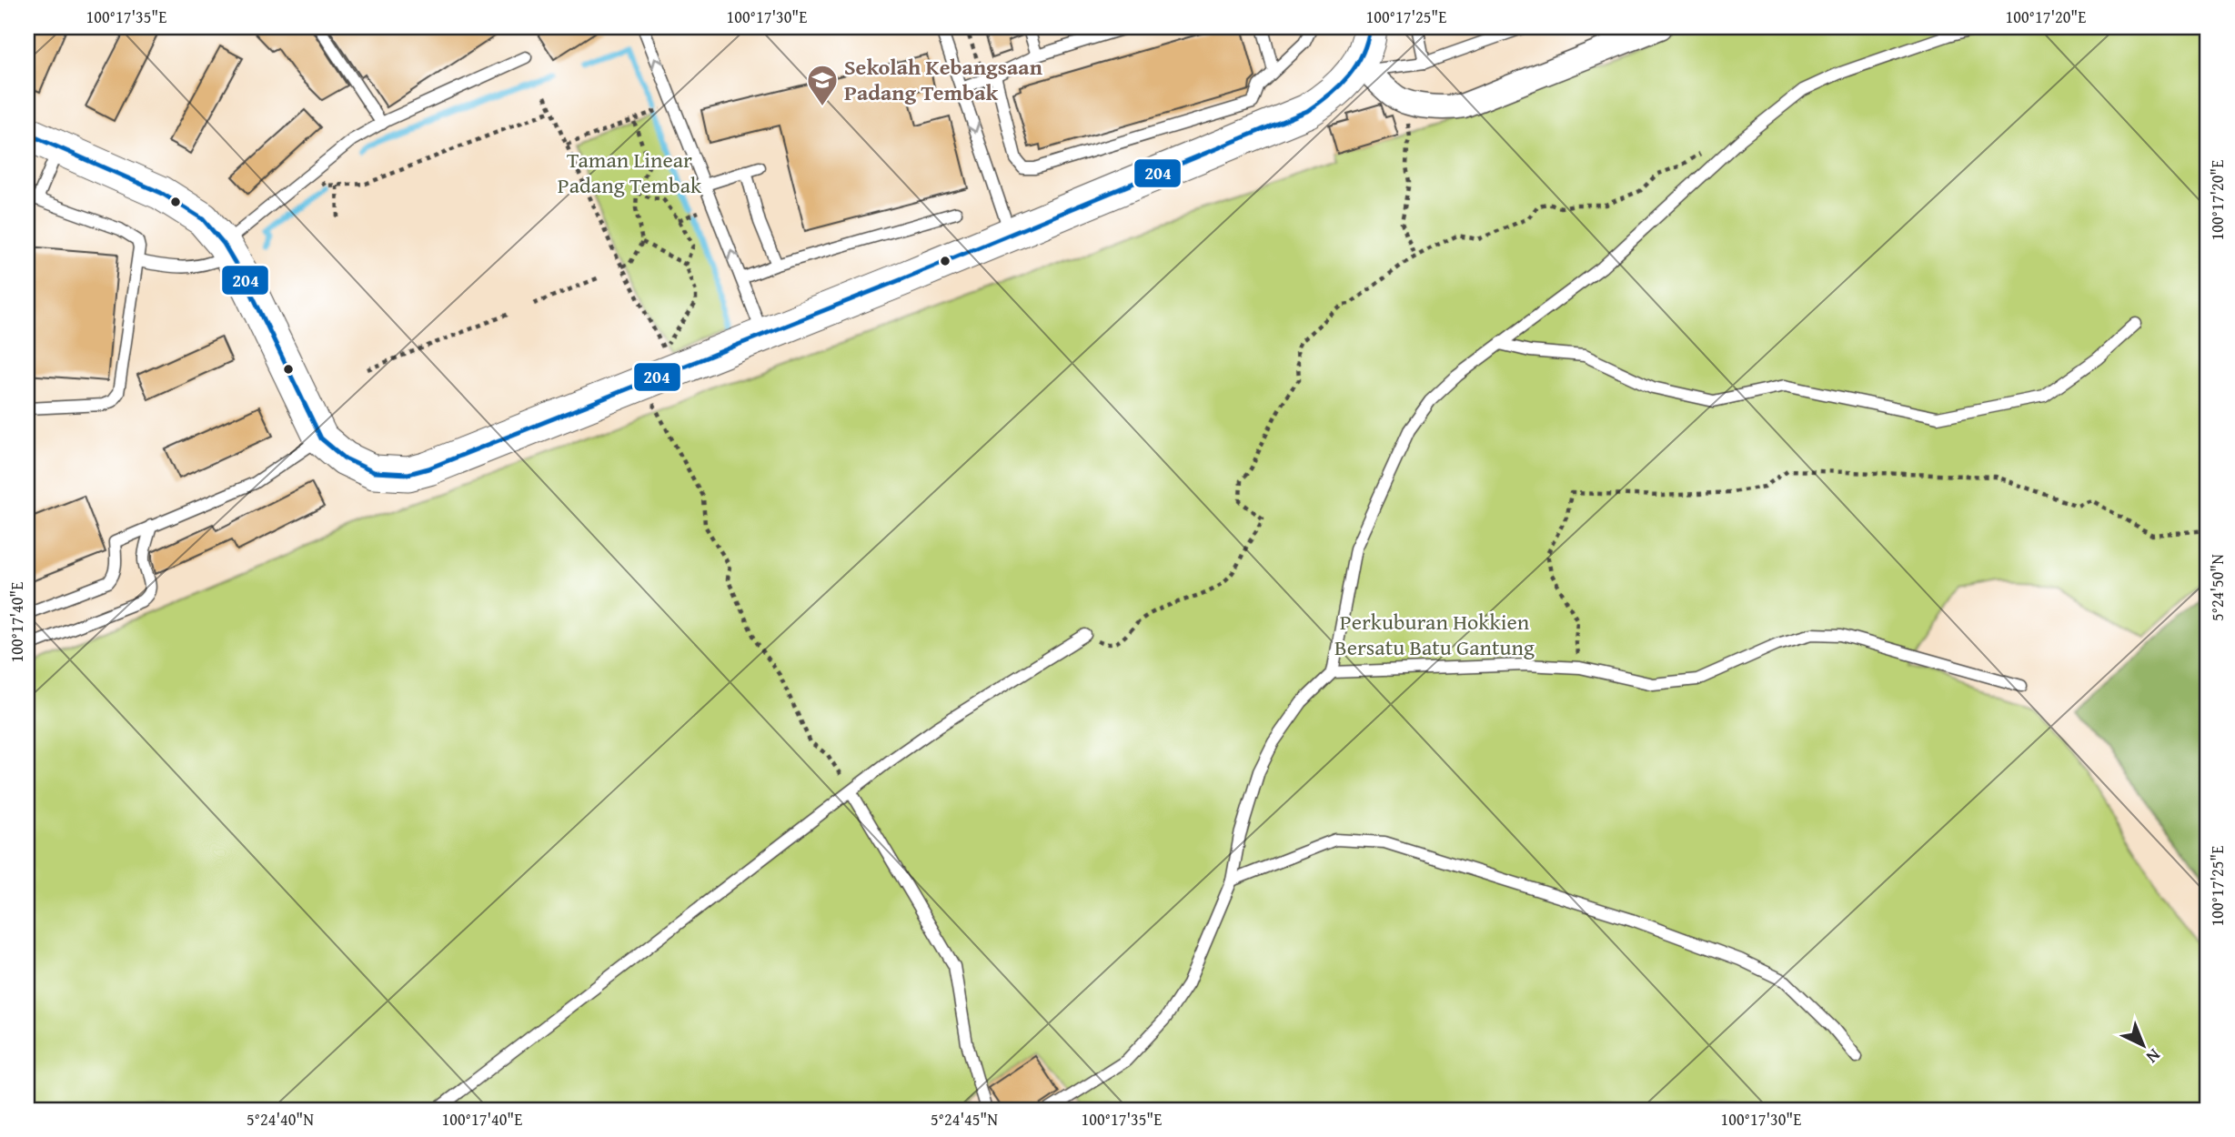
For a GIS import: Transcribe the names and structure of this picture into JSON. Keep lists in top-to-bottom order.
{
  "parks": ["Taman Linear Padang Tembak", "Perkuburan Hokkien Bersatu Batu Gantung"],
  "places": {
    "school or university": ["Sekolah Kebangsaan Padang Tembak"]
  },
  "lines": ["transit line 204"],
  "north": "bottom right",
  "coordinates": [
    "100°17'35\"E",
    "100°17'30\"E",
    "100°17'25\"E",
    "100°17'20\"E",
    "5°24'50\"N",
    "100°17'40\"E",
    "5°24'40\"N",
    "5°24'45\"N"
  ]
}
